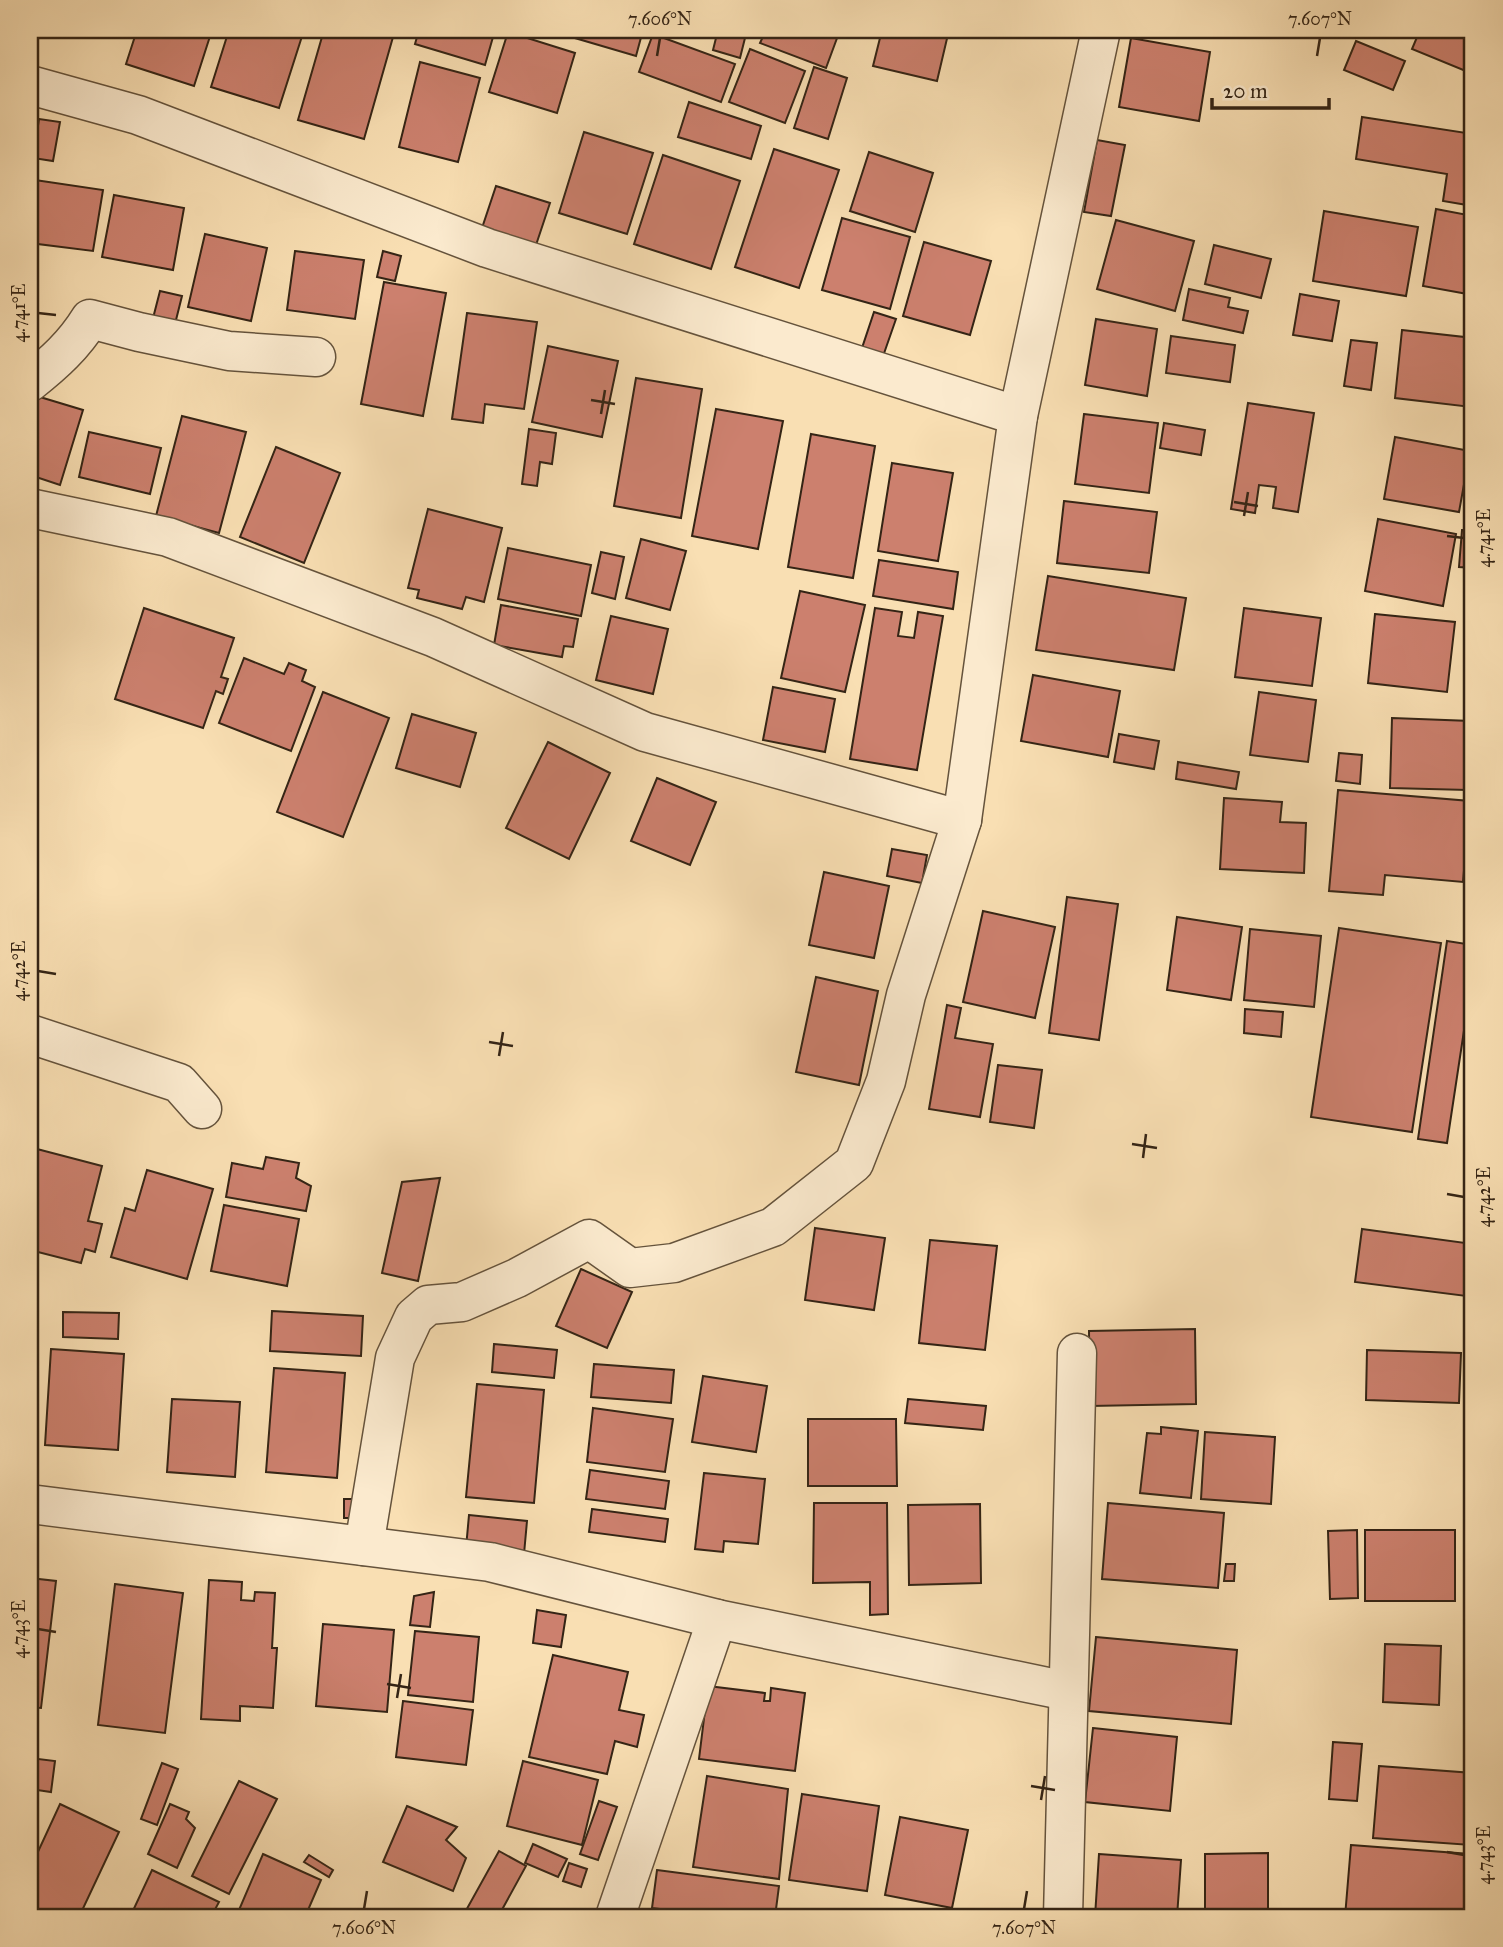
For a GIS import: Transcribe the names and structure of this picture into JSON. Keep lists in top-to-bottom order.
{
  "scale_bar": "20 m",
  "coordinates": [
    "7.606°N",
    "7.607°N",
    "4.741°E",
    "4.742°E",
    "4.743°E"
  ]
}
